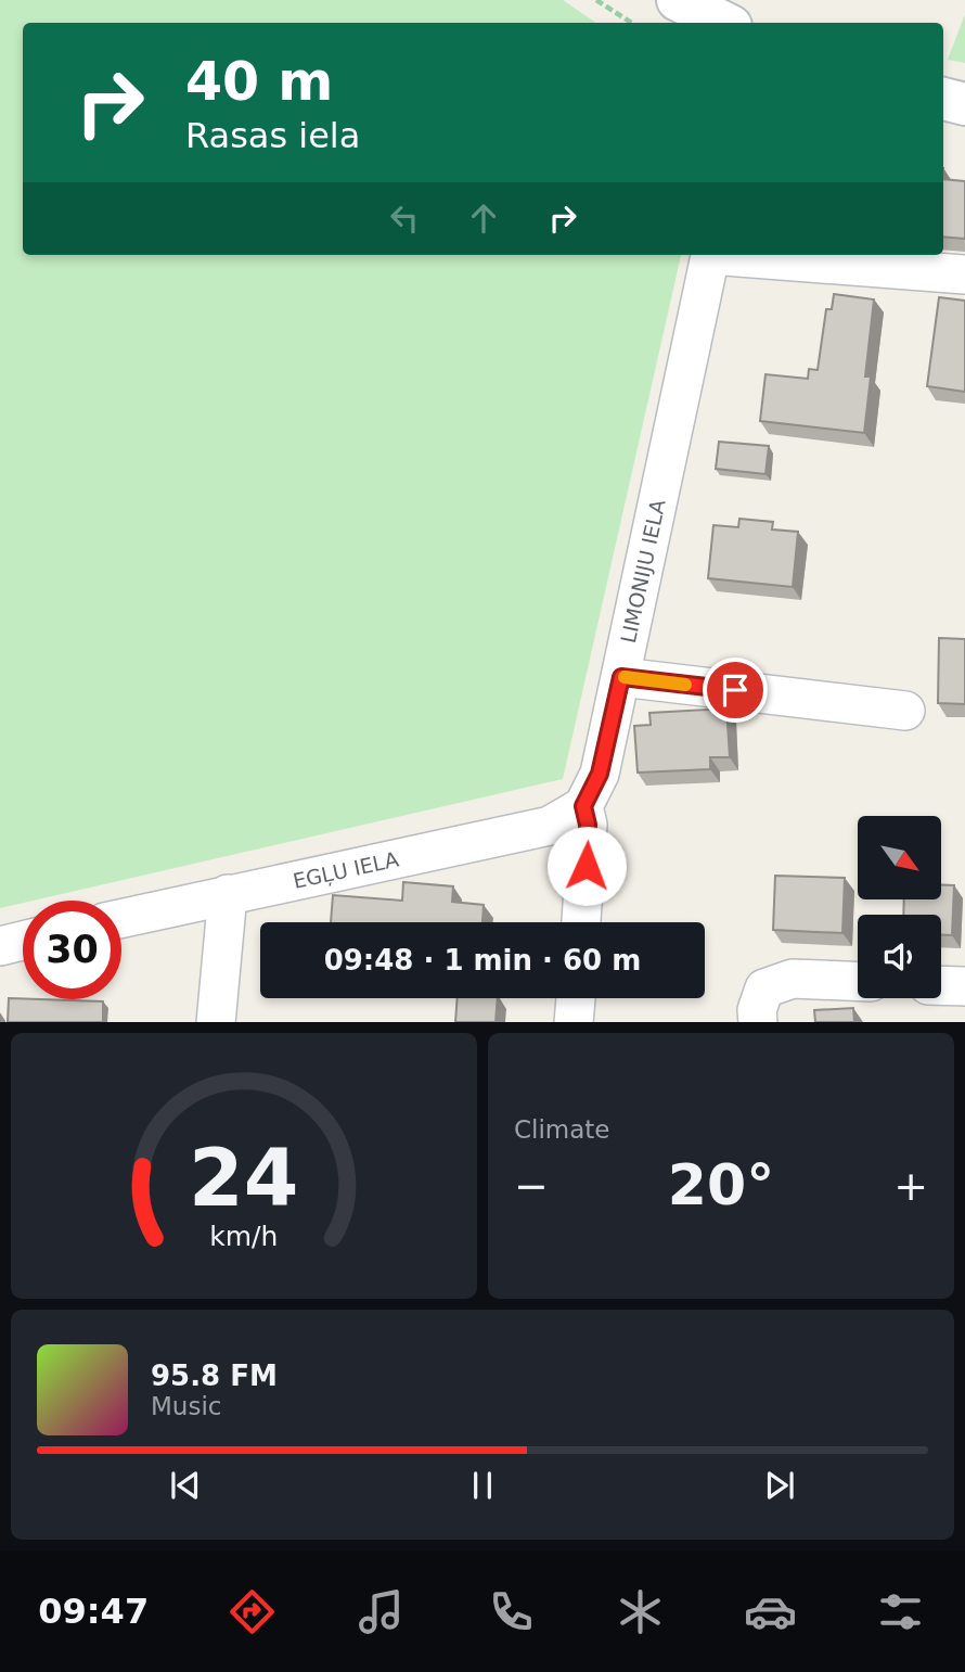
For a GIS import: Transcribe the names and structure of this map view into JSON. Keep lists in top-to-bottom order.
{
  "streets": {
    "street": ["LIMONIJU IELA", "EGĻU IELA"]
  },
  "crossings": [
    ["LIMONIJU IELA", "EGĻU IELA"]
  ],
  "north": "bottom right",
  "page": {
    "turn": ["40 m", "Rasas iela"],
    "limit": "30",
    "trip": "09:48 · 1 min · 60 m",
    "tile": "Climate",
    "heat": ["−", "20°", "+"],
    "song": ["95.8 FM", "Music"],
    "tabs": "09:47",
    "gauge": ["24", "km/h"]
  }
}
